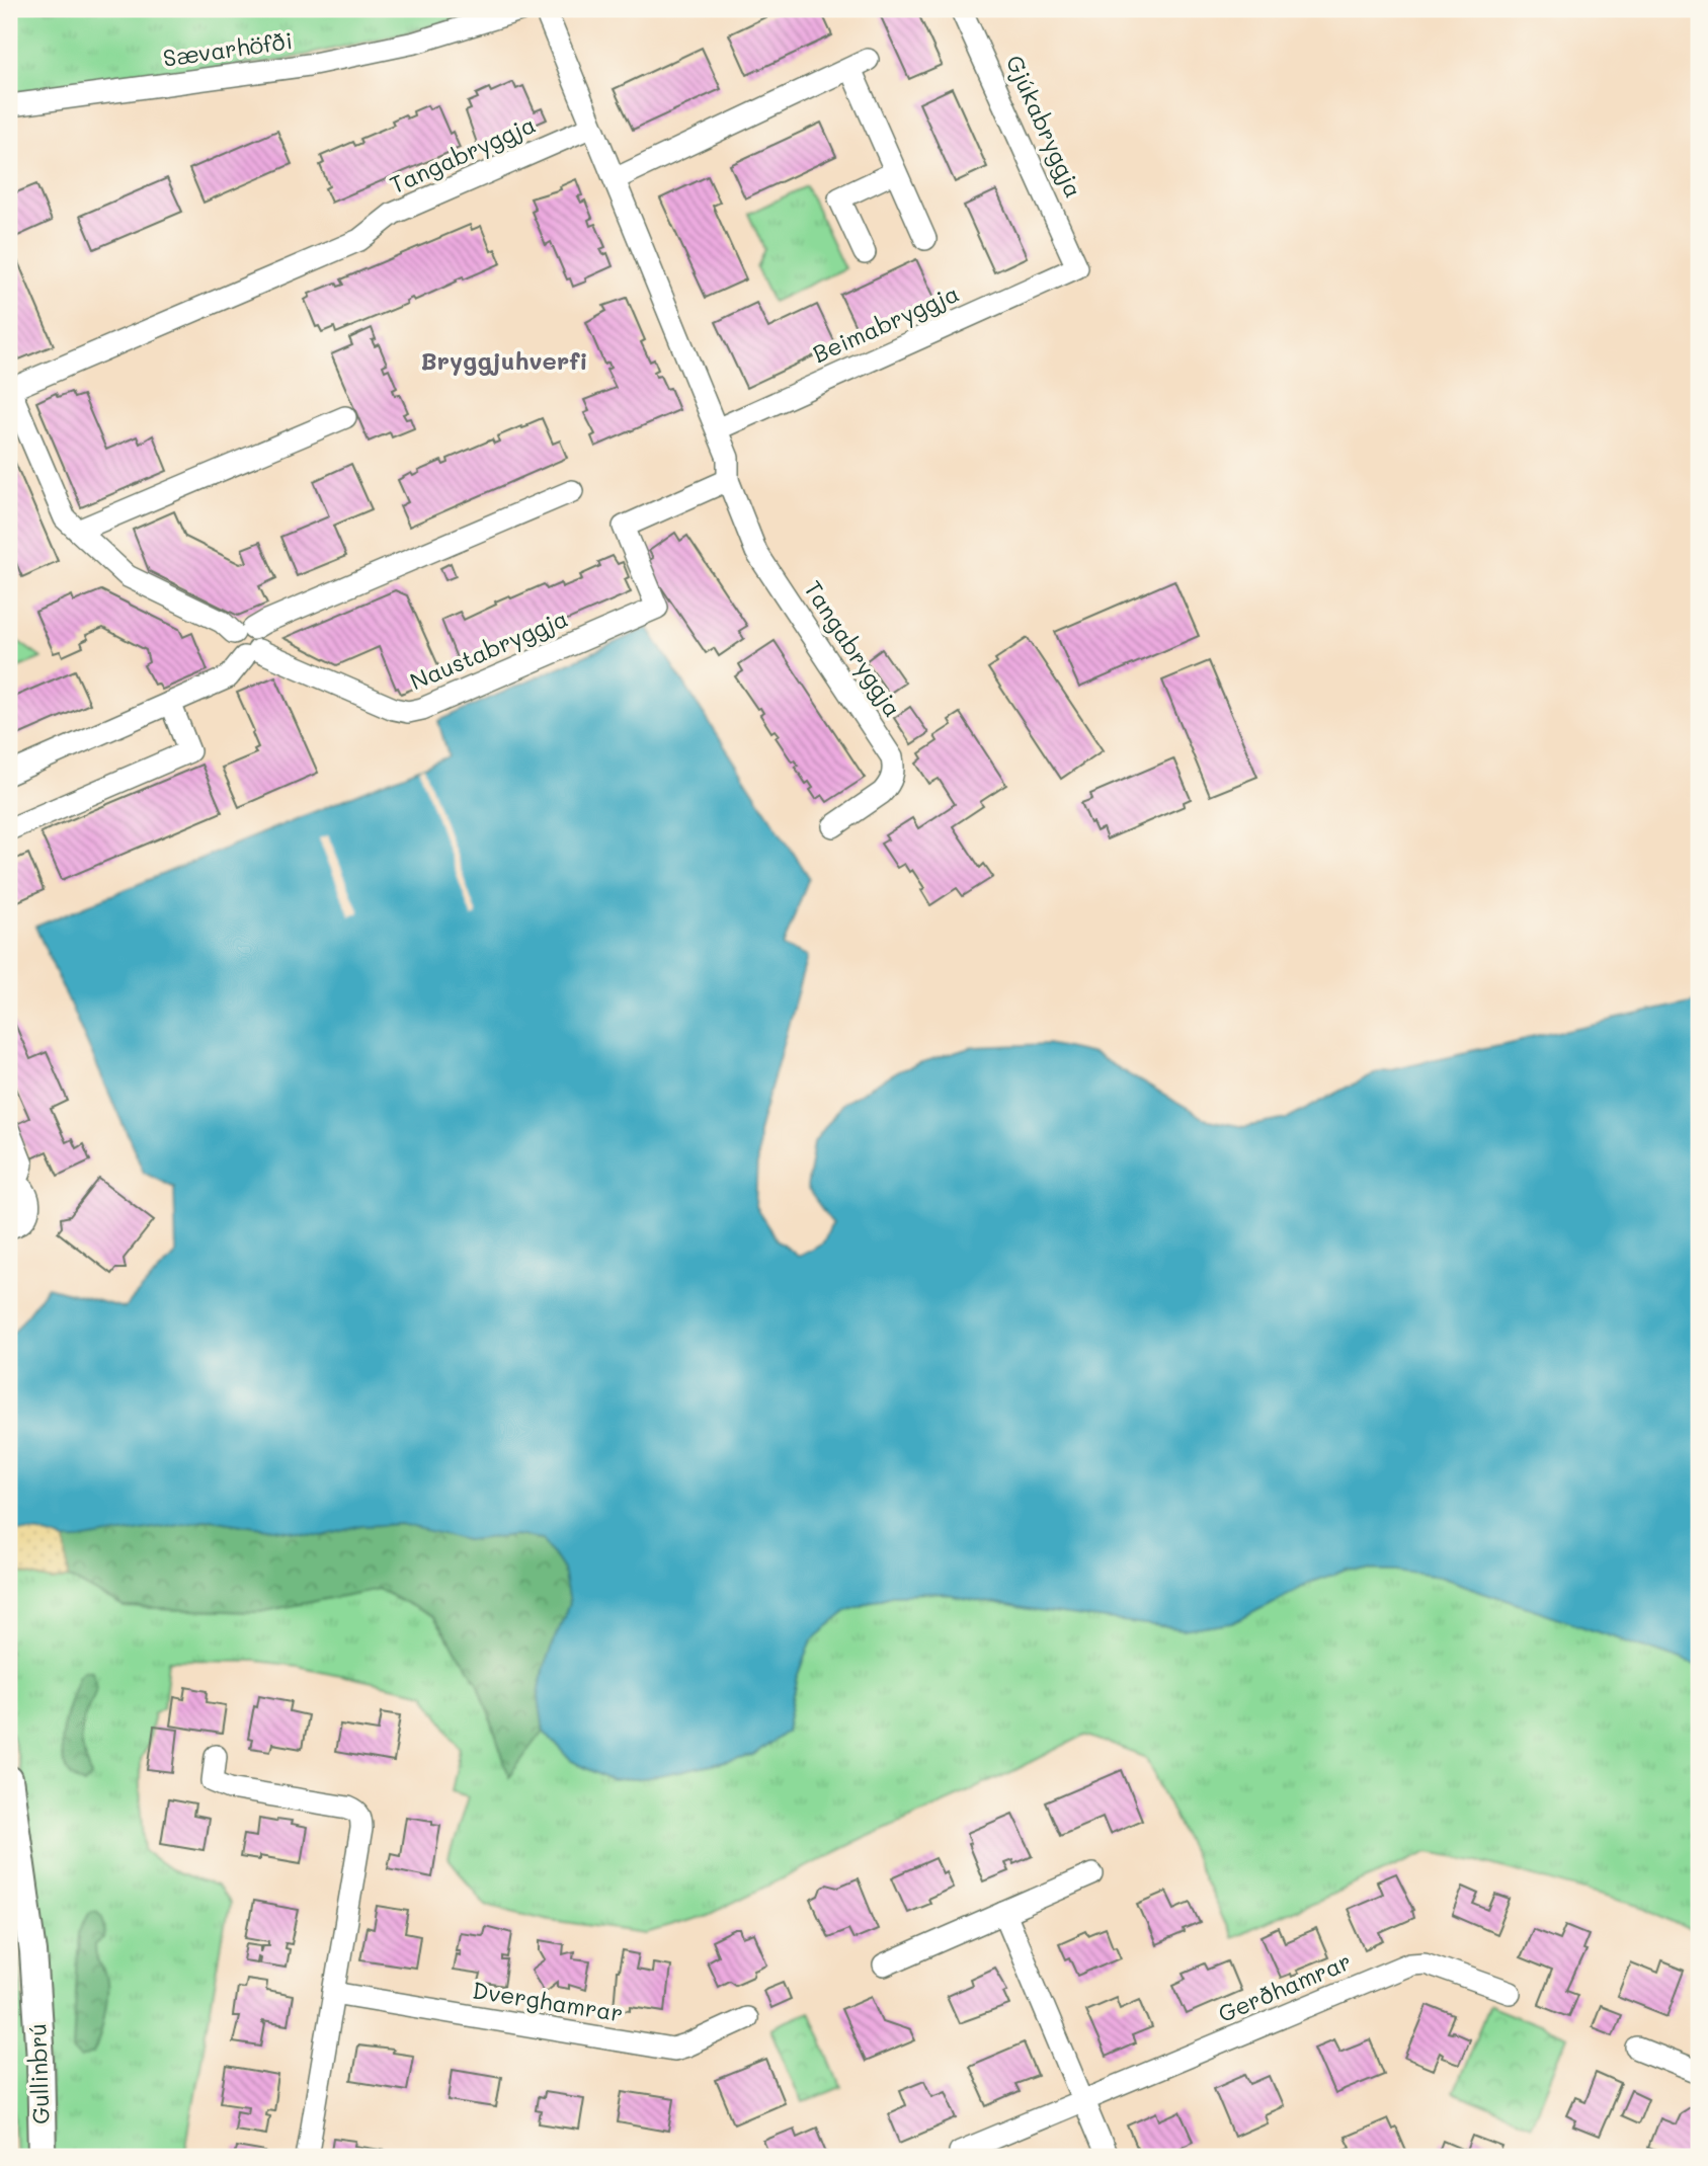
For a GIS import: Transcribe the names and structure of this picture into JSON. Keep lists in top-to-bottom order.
{
  "streets": {
    "main road": ["Gullinbrú"],
    "street": [
      "Sævarhöfði",
      "Gjúkabryggja",
      "Tangabryggja",
      "Beimabryggja",
      "Naustabryggja",
      "Gerðhamrar",
      "Dverghamrar"
    ]
  },
  "crossings": [
    ["Gjúkabryggja", "Beimabryggja"],
    ["Tangabryggja", "Beimabryggja"],
    ["Tangabryggja", "Naustabryggja"]
  ],
  "districts": ["Bryggjuhverfi"]
}
